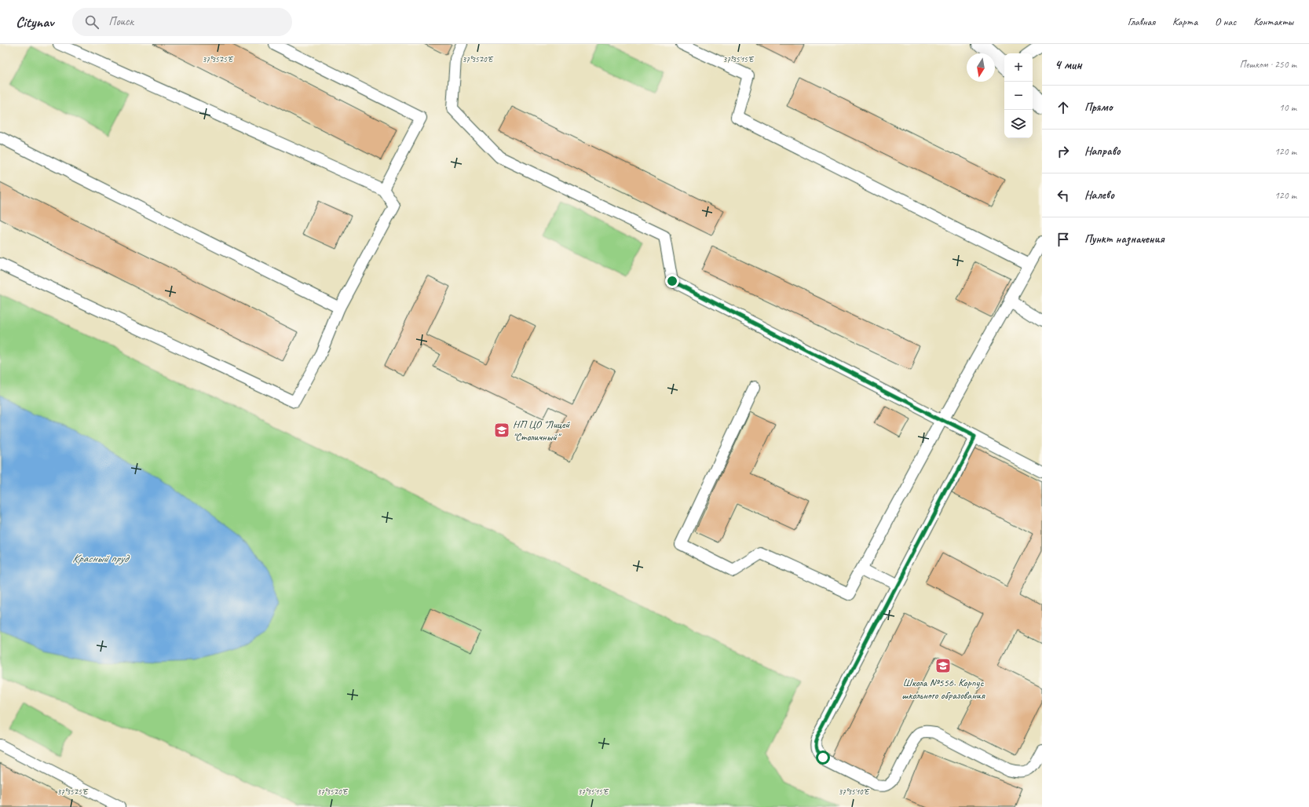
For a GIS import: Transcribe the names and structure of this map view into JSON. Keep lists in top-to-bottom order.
{
  "water": ["Красный пруд"],
  "places": {
    "school or university": ["НП ЦО \"Лицей \"Столичный\"", "Школа №556. Корпус школьного образования"]
  },
  "north": "bottom",
  "page": {
    "header": "Citynav",
    "search": "Поиск",
    "nav": [
      "Главная",
      "Карта",
      "О нас",
      "Контакты"
    ],
    "heading": ["4 мин", "Пешком · 250 m"],
    "map_buttons": ["+", "−"],
    "list": [
      ["Прямо", "10 m"],
      ["Направо", "120 m"],
      ["Налево", "120 m"],
      "Пункт назначения"
    ]
  },
  "coordinates": [
    "37°35'25\"E",
    "37°35'20\"E",
    "37°35'15\"E",
    "37°35'10\"E"
  ]
}
